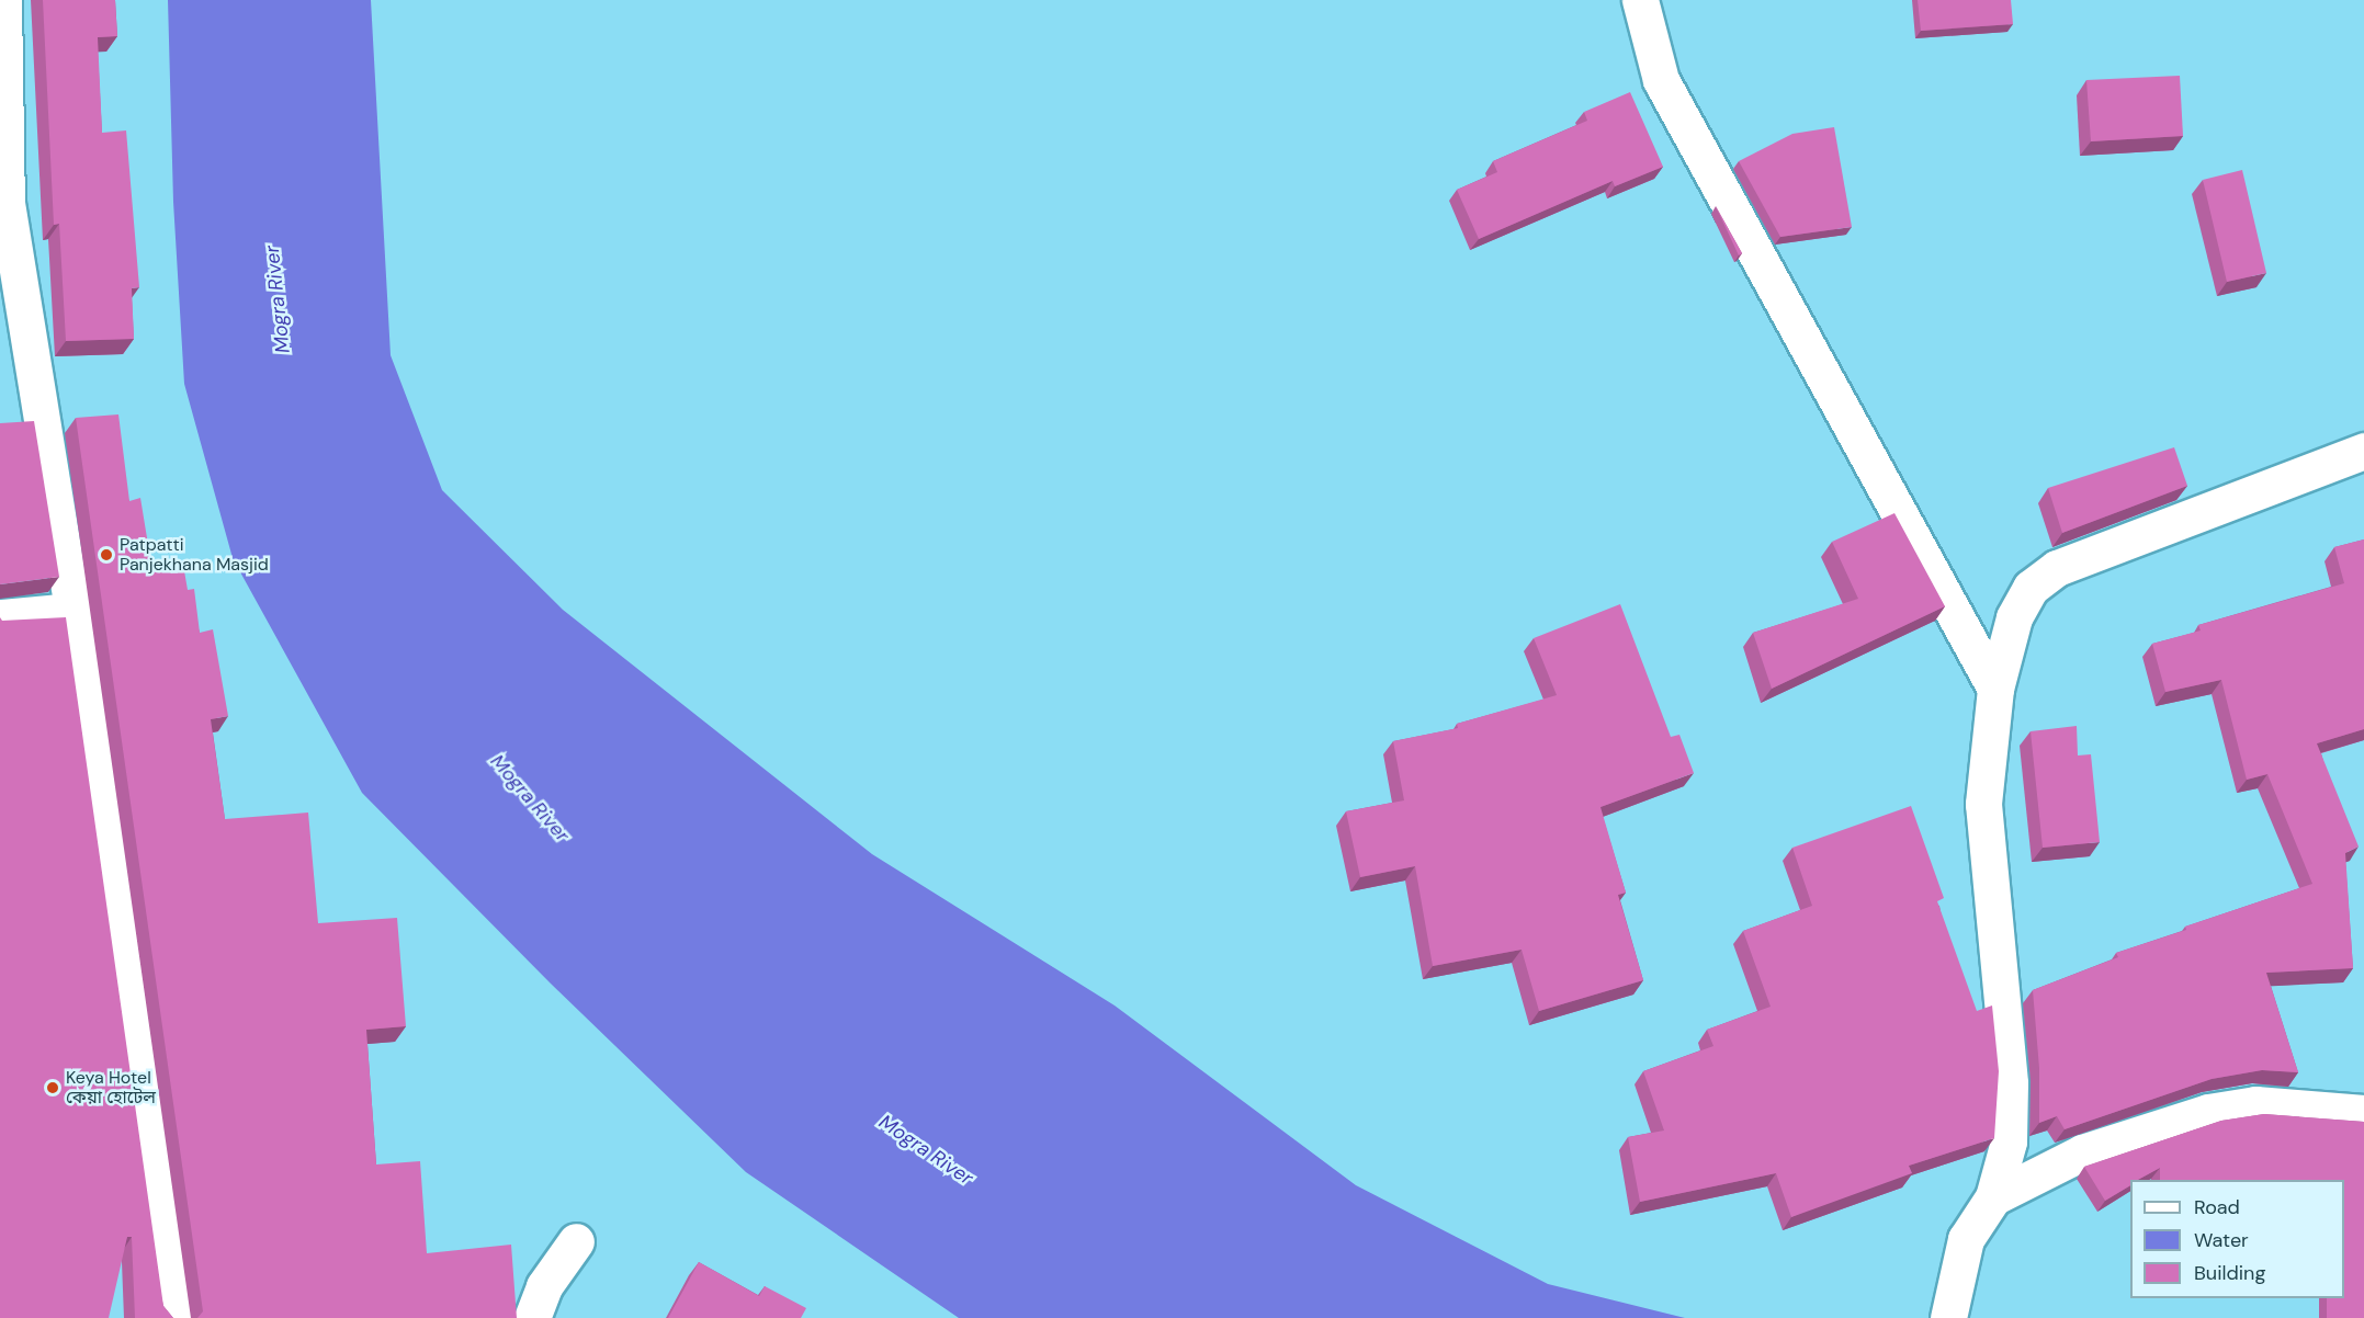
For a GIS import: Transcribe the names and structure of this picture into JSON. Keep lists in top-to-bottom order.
{
  "water": ["Mogra River"],
  "places": ["Patpatti Panjekhana Masjid", "Keya Hotel কেয়া হোটেল"],
  "legend": ["Road", "Water", "Building"]
}
